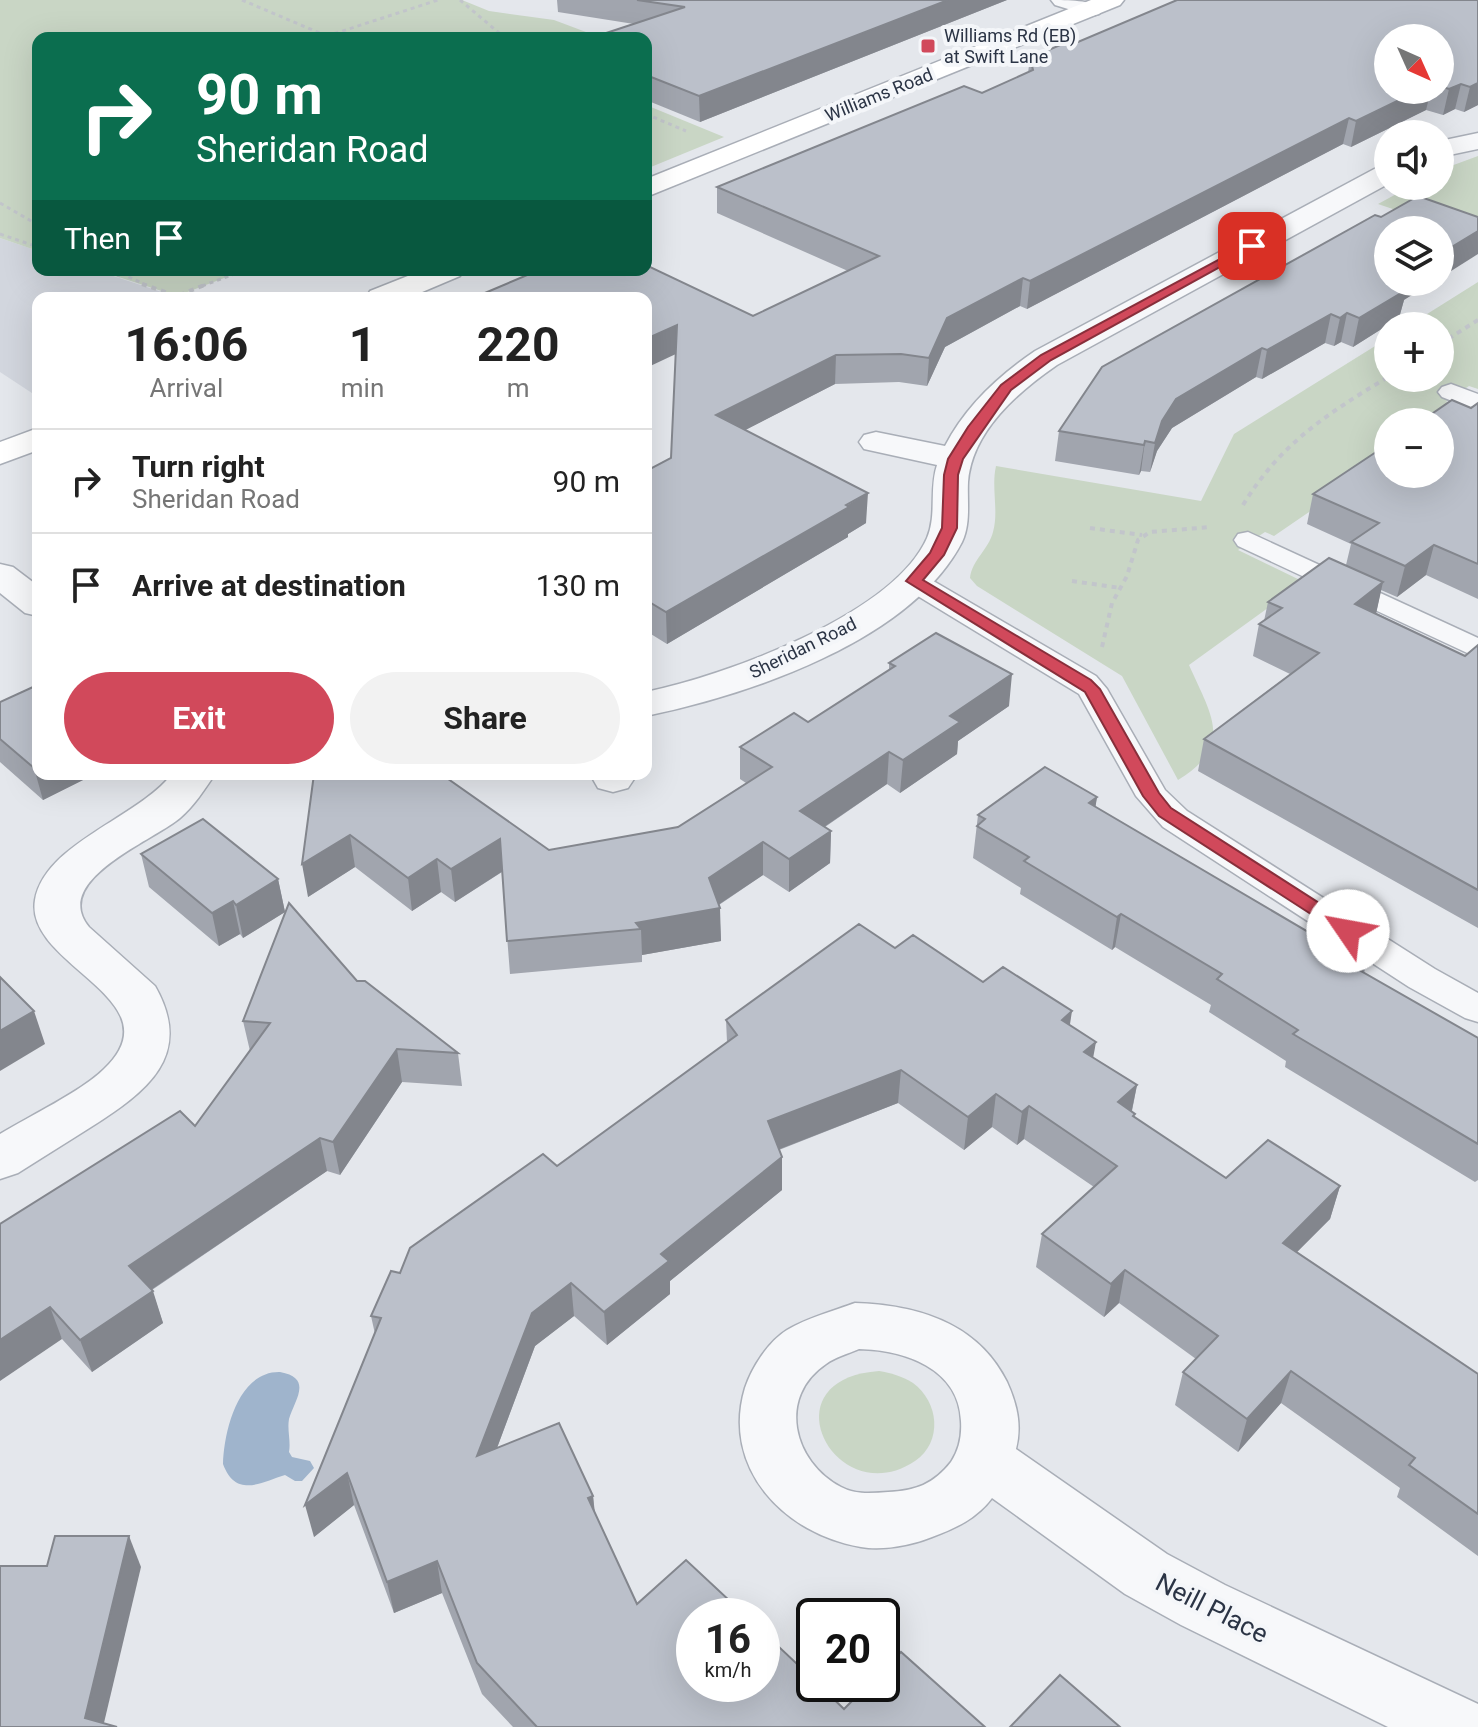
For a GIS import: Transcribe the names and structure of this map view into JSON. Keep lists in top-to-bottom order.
{
  "streets": {
    "street": ["Williams Road", "Sheridan Road", "Neill Place"]
  },
  "places": {
    "transit": ["Williams Rd (EB) at Swift Lane"]
  },
  "north": "bottom right",
  "page": {
    "map_buttons": ["+", "−"],
    "turn": ["90 m", "Sheridan Road"],
    "then": "Then",
    "eta": [
      "16:06",
      "Arrival",
      "1",
      "min",
      "220",
      "m"
    ],
    "list": [
      {
        "name": "Turn right",
        "note": "Sheridan Road",
        "value": "90 m"
      },
      {
        "name": "Arrive at destination",
        "value": "130 m"
      }
    ],
    "buttons": ["Exit", "Share"],
    "speed": "16 km/h",
    "limit": "20"
  }
}
